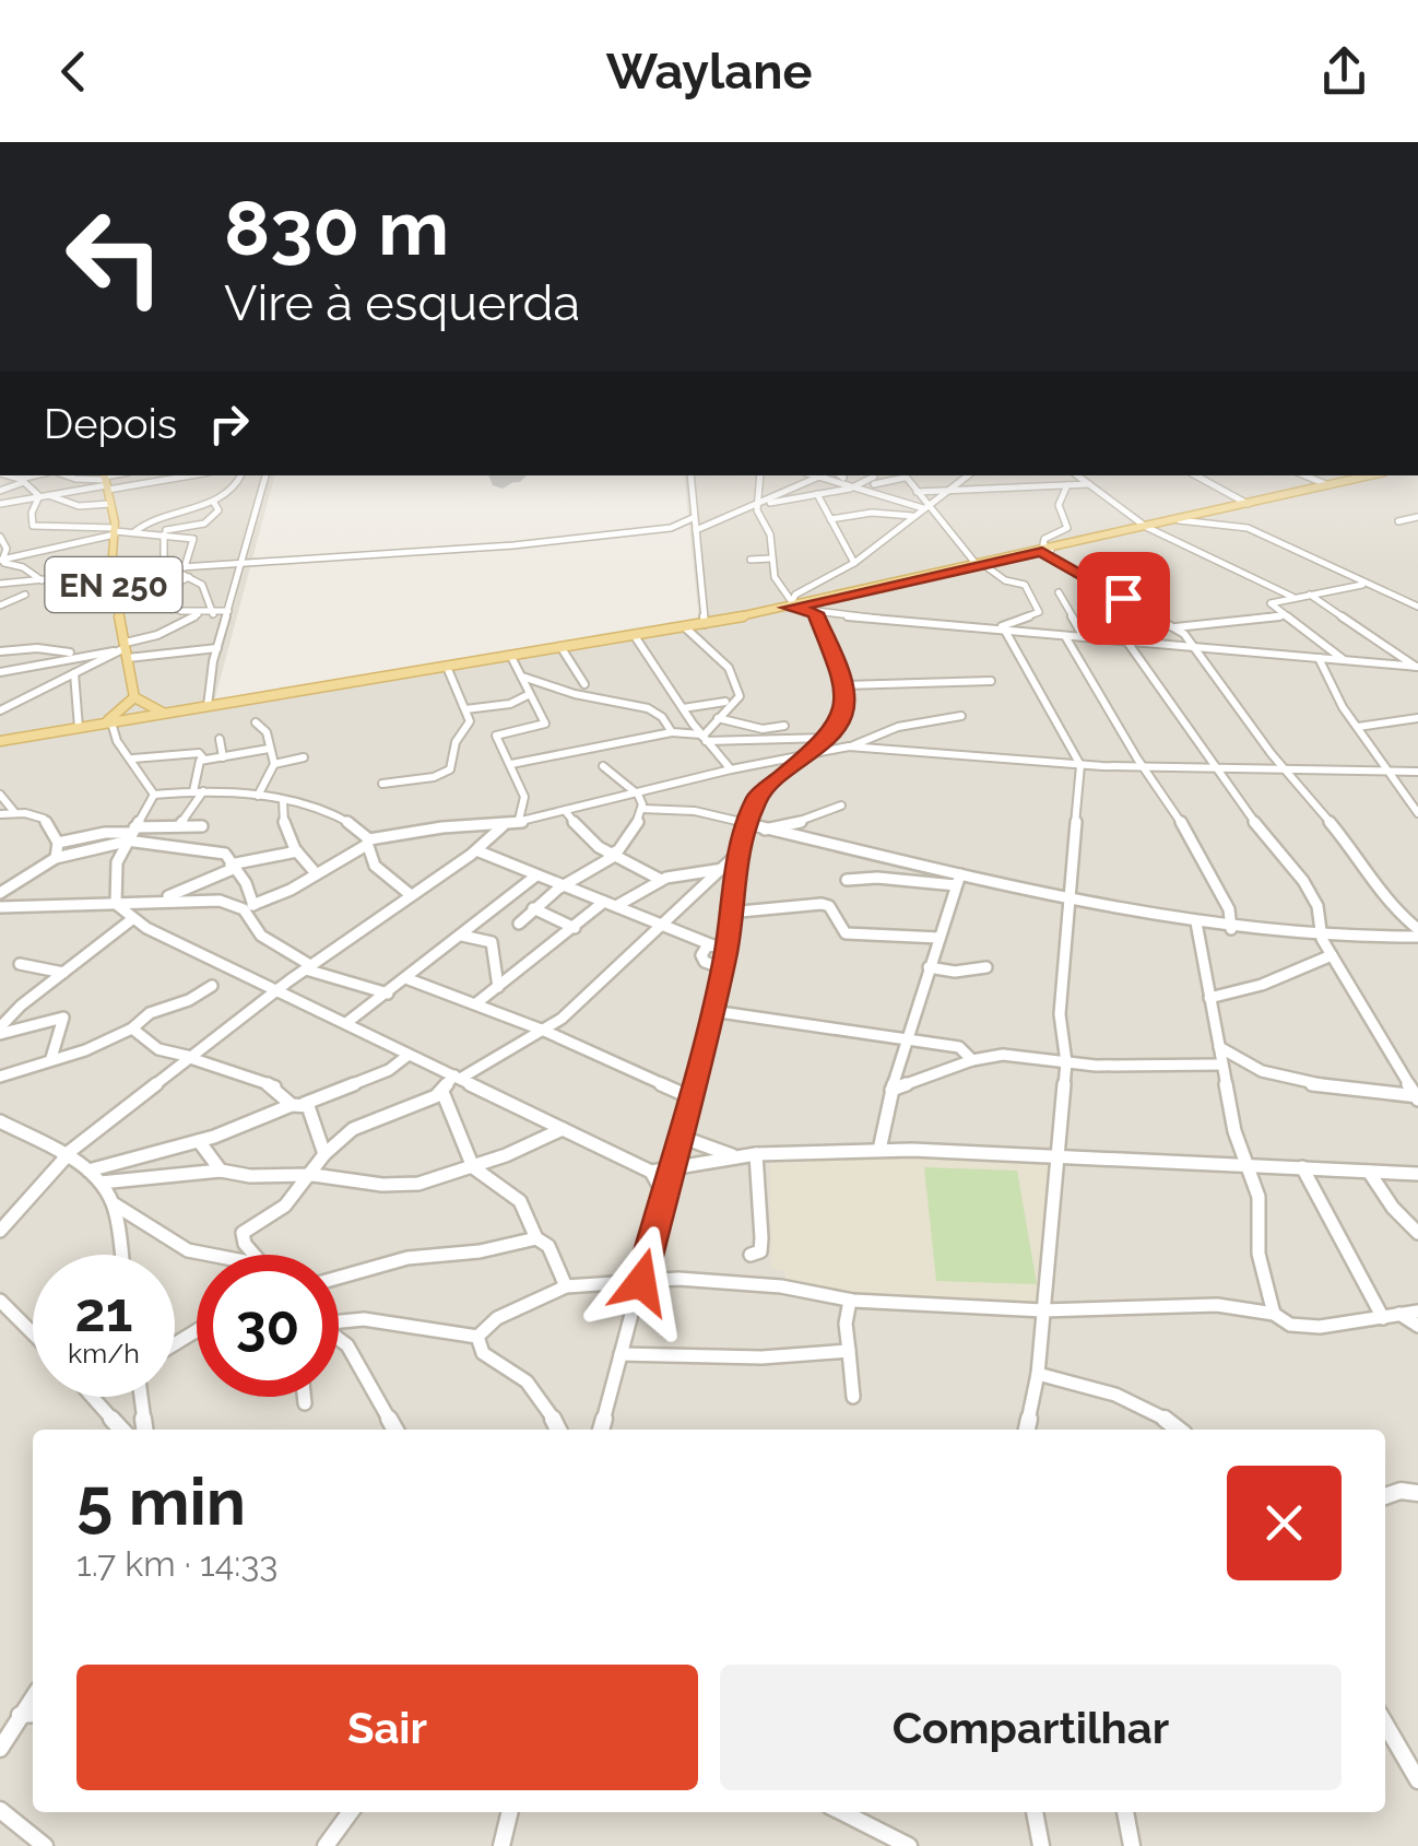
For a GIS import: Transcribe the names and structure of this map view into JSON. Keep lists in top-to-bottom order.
{
  "streets": {
    "main road": ["EN 250"]
  },
  "page": {
    "header": "Waylane",
    "turn": ["830 m", "Vire à esquerda"],
    "then": "Depois",
    "speed": "21 km/h",
    "limit": "30",
    "heading": ["5 min", "1.7 km · 14:33"],
    "buttons": ["Sair", "Compartilhar"]
  }
}
